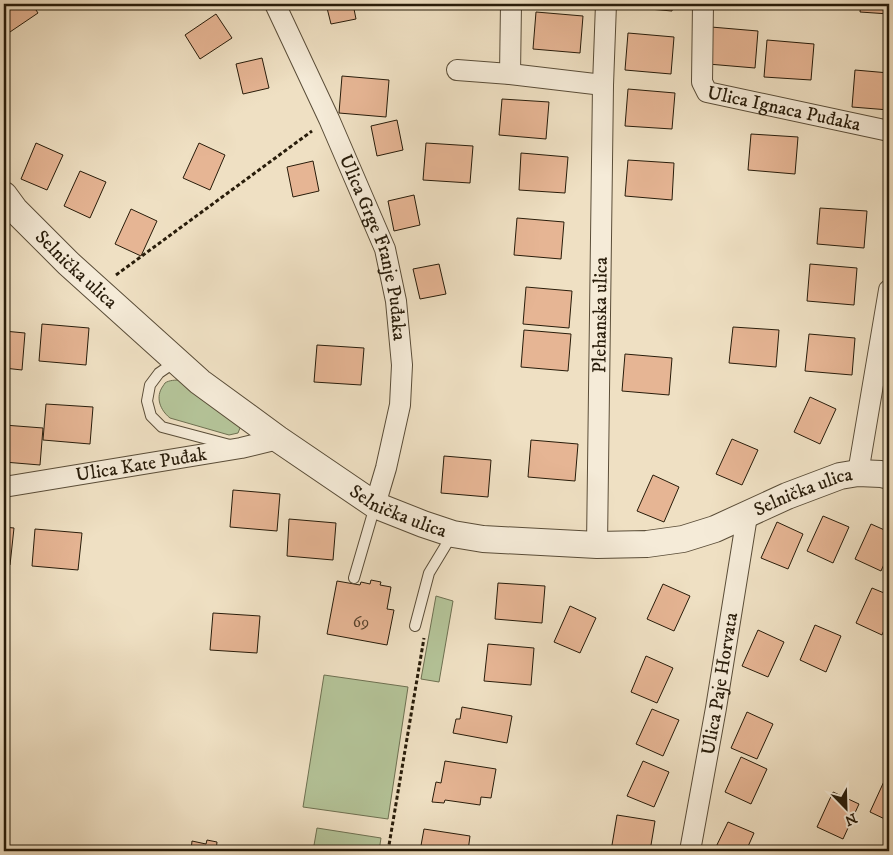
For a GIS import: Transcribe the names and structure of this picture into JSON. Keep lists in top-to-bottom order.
{
  "streets": {
    "street": [
      "Ulica Ignaca Puđaka",
      "Ulica Grge Franje Puđaka",
      "Selnička ulica",
      "Plehanska ulica",
      "Ulica Kate Puđak",
      "Ulica Paje Horvata"
    ]
  },
  "crossings": [
    ["Ulica Grge Franje Puđaka", "Selnička ulica"],
    ["Selnička ulica", "Plehanska ulica"],
    ["Selnička ulica", "Ulica Kate Puđak"],
    ["Selnička ulica", "Ulica Paje Horvata"]
  ],
  "house_numbers": ["69"],
  "north": "bottom right"
}
